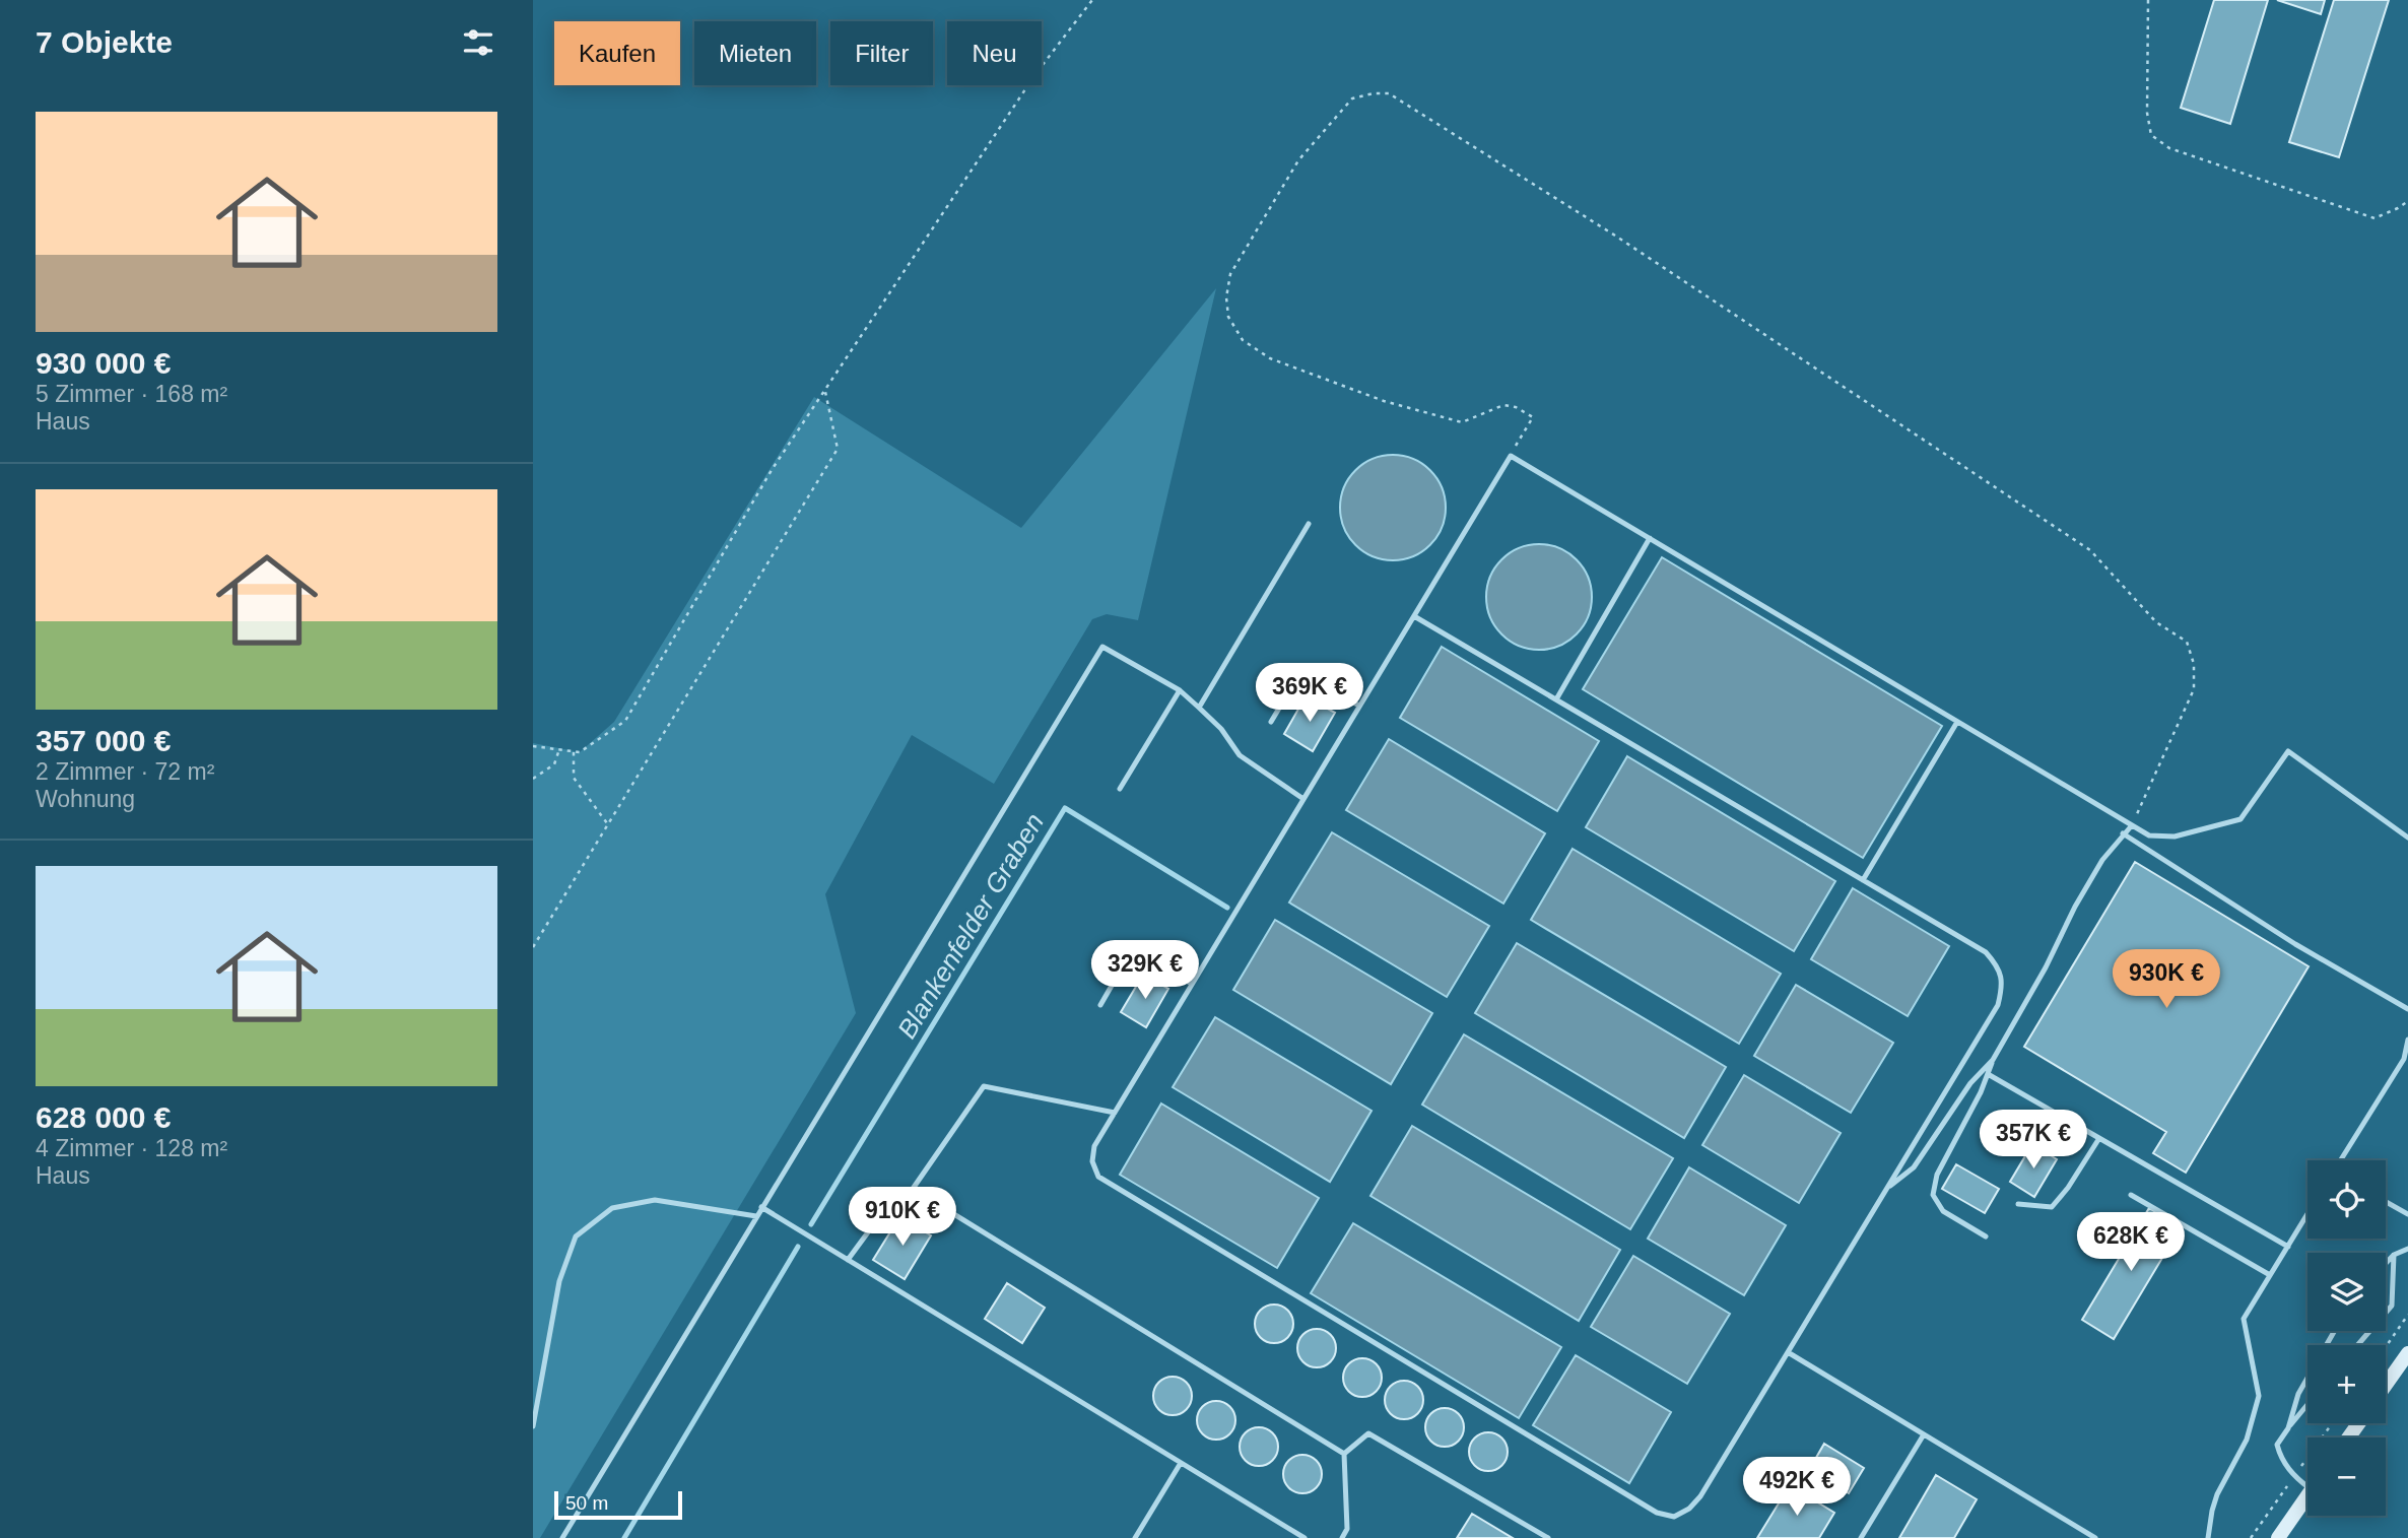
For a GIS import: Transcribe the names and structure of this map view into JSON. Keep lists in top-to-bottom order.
{
  "water": ["Blankenfelder Graben"],
  "scale_bar": "50 m",
  "page": {
    "heading": "7 Objekte",
    "chip": [
      "Kaufen",
      "Mieten",
      "Filter",
      "Neu"
    ],
    "list": [
      {
        "name": "930 000 €",
        "note": "5 Zimmer · 168 m² · Haus"
      },
      {
        "name": "357 000 €",
        "note": "2 Zimmer · 72 m² · Wohnung"
      },
      {
        "name": "628 000 €",
        "note": "4 Zimmer · 128 m² · Haus"
      }
    ],
    "price": [
      "369K €",
      "329K €",
      "930K €",
      "357K €",
      "910K €",
      "628K €",
      "492K €"
    ],
    "map_buttons": ["+", "−"],
    "scale": "50 m"
  }
}
